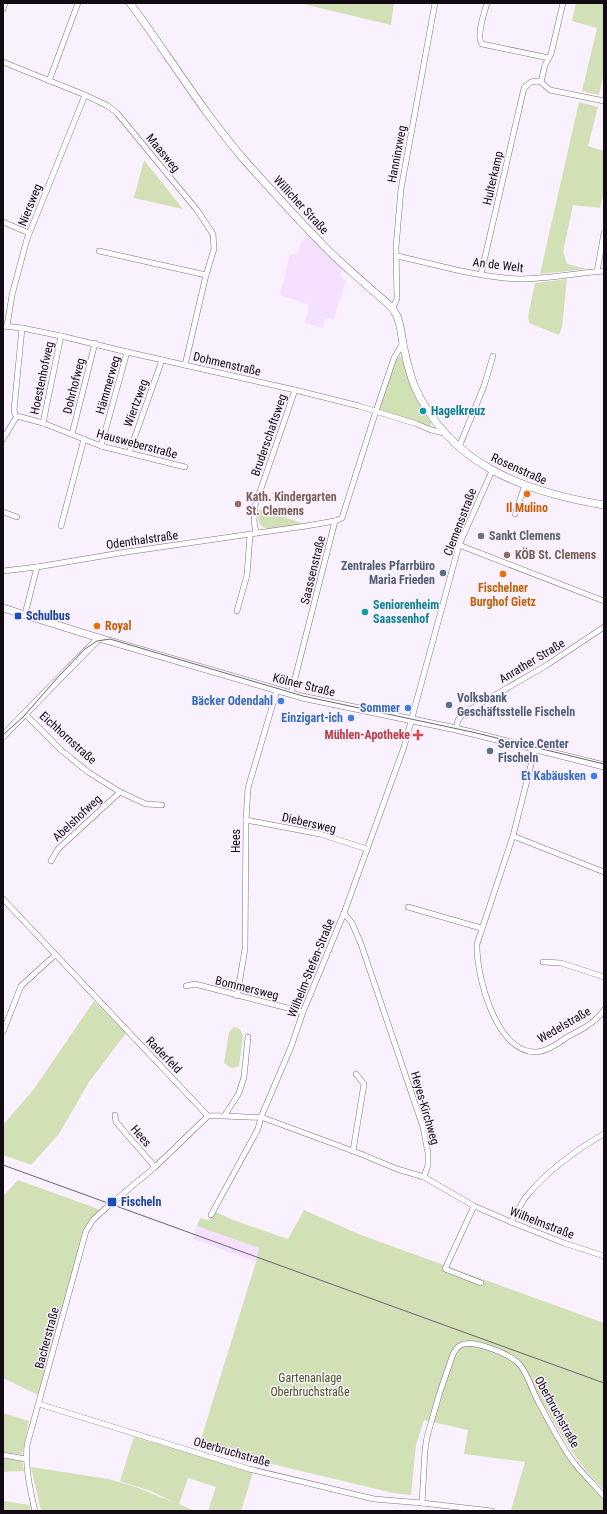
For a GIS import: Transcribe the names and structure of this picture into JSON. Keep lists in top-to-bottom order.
{
  "streets": {
    "street": [
      "Maasweg",
      "Hanninxweg",
      "Hulterkamp",
      "Niersweg",
      "Willicher Straße",
      "An de Welt",
      "Dohmenstraße",
      "Hoestenhofweg",
      "Hämmerweg",
      "Dohrhofweg",
      "Wiertzweg",
      "Bruderschaftsweg",
      "Hausweberstraße",
      "Rosenstraße",
      "Clemensstraße",
      "Odenthalstraße",
      "Saassenstraße",
      "Anrather Straße",
      "Kölner Straße",
      "Eichhornstraße",
      "Abelshofweg",
      "Diebersweg",
      "Hees",
      "Wilhelm-Stefen-Straße",
      "Bommersweg",
      "Wedelstraße",
      "Raderfeld",
      "Heyes-Kirchweg",
      "Wilhelmstraße",
      "Bacherstraße",
      "Oberbruchstraße"
    ]
  },
  "crossings": [
    ["Maasweg", "Niersweg"],
    ["Maasweg", "Dohmenstraße"],
    ["Hanninxweg", "Willicher Straße"],
    ["Hanninxweg", "An de Welt"],
    ["Hulterkamp", "An de Welt"],
    ["Niersweg", "Dohmenstraße"],
    ["Willicher Straße", "Rosenstraße"],
    ["Willicher Straße", "Saassenstraße"],
    ["Dohmenstraße", "Hoestenhofweg"],
    ["Dohmenstraße", "Hämmerweg"],
    ["Dohmenstraße", "Dohrhofweg"],
    ["Dohmenstraße", "Wiertzweg"],
    ["Dohmenstraße", "Bruderschaftsweg"],
    ["Dohmenstraße", "Rosenstraße"],
    ["Dohmenstraße", "Saassenstraße"],
    ["Hoestenhofweg", "Hausweberstraße"],
    ["Hämmerweg", "Hausweberstraße"],
    ["Dohrhofweg", "Hausweberstraße"],
    ["Wiertzweg", "Hausweberstraße"],
    ["Bruderschaftsweg", "Odenthalstraße"],
    ["Rosenstraße", "Clemensstraße"],
    ["Clemensstraße", "Kölner Straße"],
    ["Clemensstraße", "Wilhelm-Stefen-Straße"],
    ["Odenthalstraße", "Saassenstraße"],
    ["Saassenstraße", "Kölner Straße"],
    ["Anrather Straße", "Kölner Straße"],
    ["Kölner Straße", "Eichhornstraße"],
    ["Kölner Straße", "Hees"],
    ["Kölner Straße", "Wilhelm-Stefen-Straße"],
    ["Kölner Straße", "Wedelstraße"],
    ["Eichhornstraße", "Abelshofweg"],
    ["Diebersweg", "Hees"],
    ["Diebersweg", "Wilhelm-Stefen-Straße"],
    ["Hees", "Bommersweg"],
    ["Hees", "Bacherstraße"],
    ["Wilhelm-Stefen-Straße", "Bommersweg"],
    ["Wilhelm-Stefen-Straße", "Heyes-Kirchweg"],
    ["Bacherstraße", "Oberbruchstraße"]
  ],
  "parks": ["Gartenanlage Oberbruchstraße"],
  "places": {
    "other": [
      "Hagelkreuz",
      "Il Mulino",
      "Kath. Kindergarten St. Clemens",
      "Sankt Clemens",
      "KÖB St. Clemens",
      "Zentrales Pfarrbüro Maria Frieden",
      "Fischelner Burghof Gietz",
      "Seniorenheim Saassenhof",
      "Royal",
      "Bäcker Odendahl",
      "Volksbank Geschäftsstelle Fischeln",
      "Sommer",
      "Einzigart-ich",
      "Service Center Fischeln",
      "Et Kabäusken"
    ],
    "transit": ["Schulbus", "Fischeln"],
    "health": ["Mühlen-Apotheke"]
  }
}
